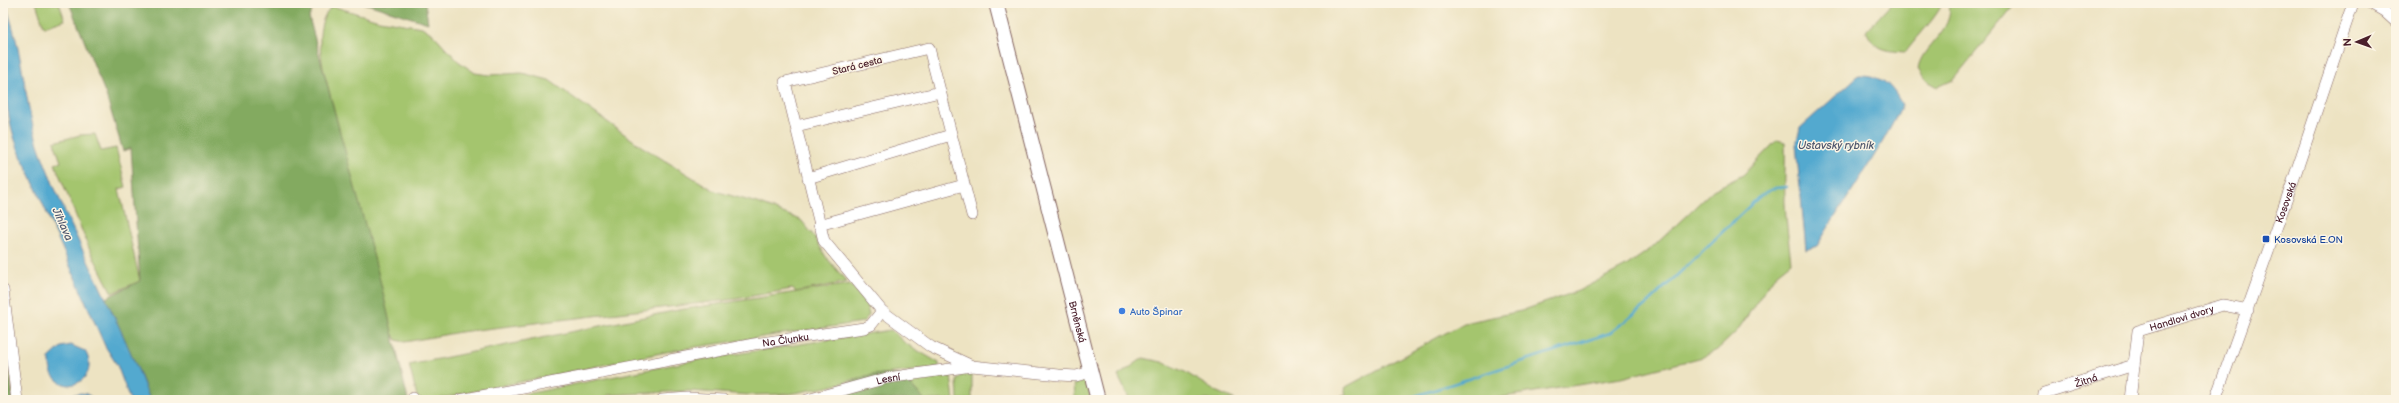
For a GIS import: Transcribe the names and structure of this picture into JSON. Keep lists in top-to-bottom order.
{
  "streets": {
    "main road": ["Brněnská"],
    "street": [
      "Stará cesta",
      "Kosovská",
      "Handlovi dvory",
      "Na Člunku",
      "Lesní",
      "Žitná"
    ]
  },
  "crossings": [
    ["Stará cesta", "Na Člunku"],
    ["Kosovská", "Handlovi dvory"],
    ["Handlovi dvory", "Žitná"]
  ],
  "water": ["Ustavský rybník", "Jihlava"],
  "places": {
    "transit": ["Kosovská E.ON"],
    "other": ["Auto Špinar"]
  },
  "north": "left"
}
